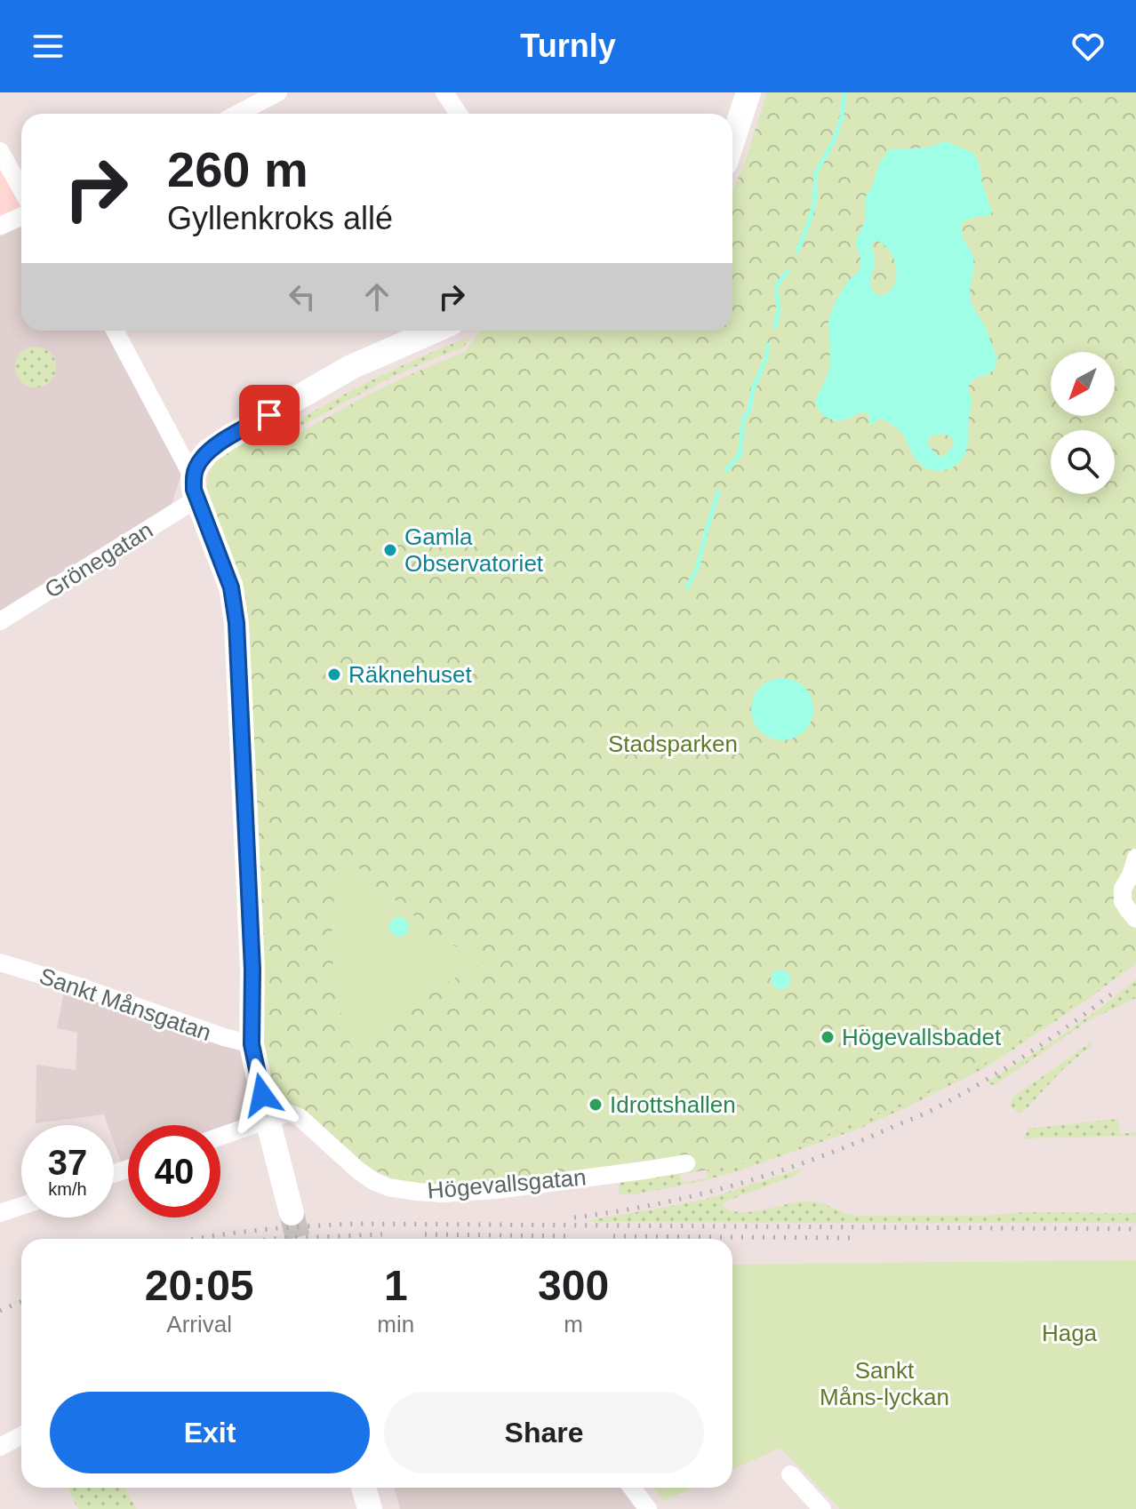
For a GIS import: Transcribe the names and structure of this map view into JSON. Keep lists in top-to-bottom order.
{
  "streets": {
    "street": ["Grönegatan", "Sankt Månsgatan", "Högevallsgatan"]
  },
  "parks": ["Stadsparken", "Haga", "Sankt Måns-lyckan"],
  "places": [
    "Gamla Observatoriet",
    "Räknehuset",
    "Högevallsbadet",
    "Idrottshallen"
  ],
  "north": "bottom left",
  "page": {
    "header": "Turnly",
    "turn": ["260 m", "Gyllenkroks allé"],
    "speed": "37 km/h",
    "limit": "40",
    "eta": [
      "20:05",
      "Arrival",
      "1",
      "min",
      "300",
      "m"
    ],
    "buttons": ["Exit", "Share"]
  }
}
